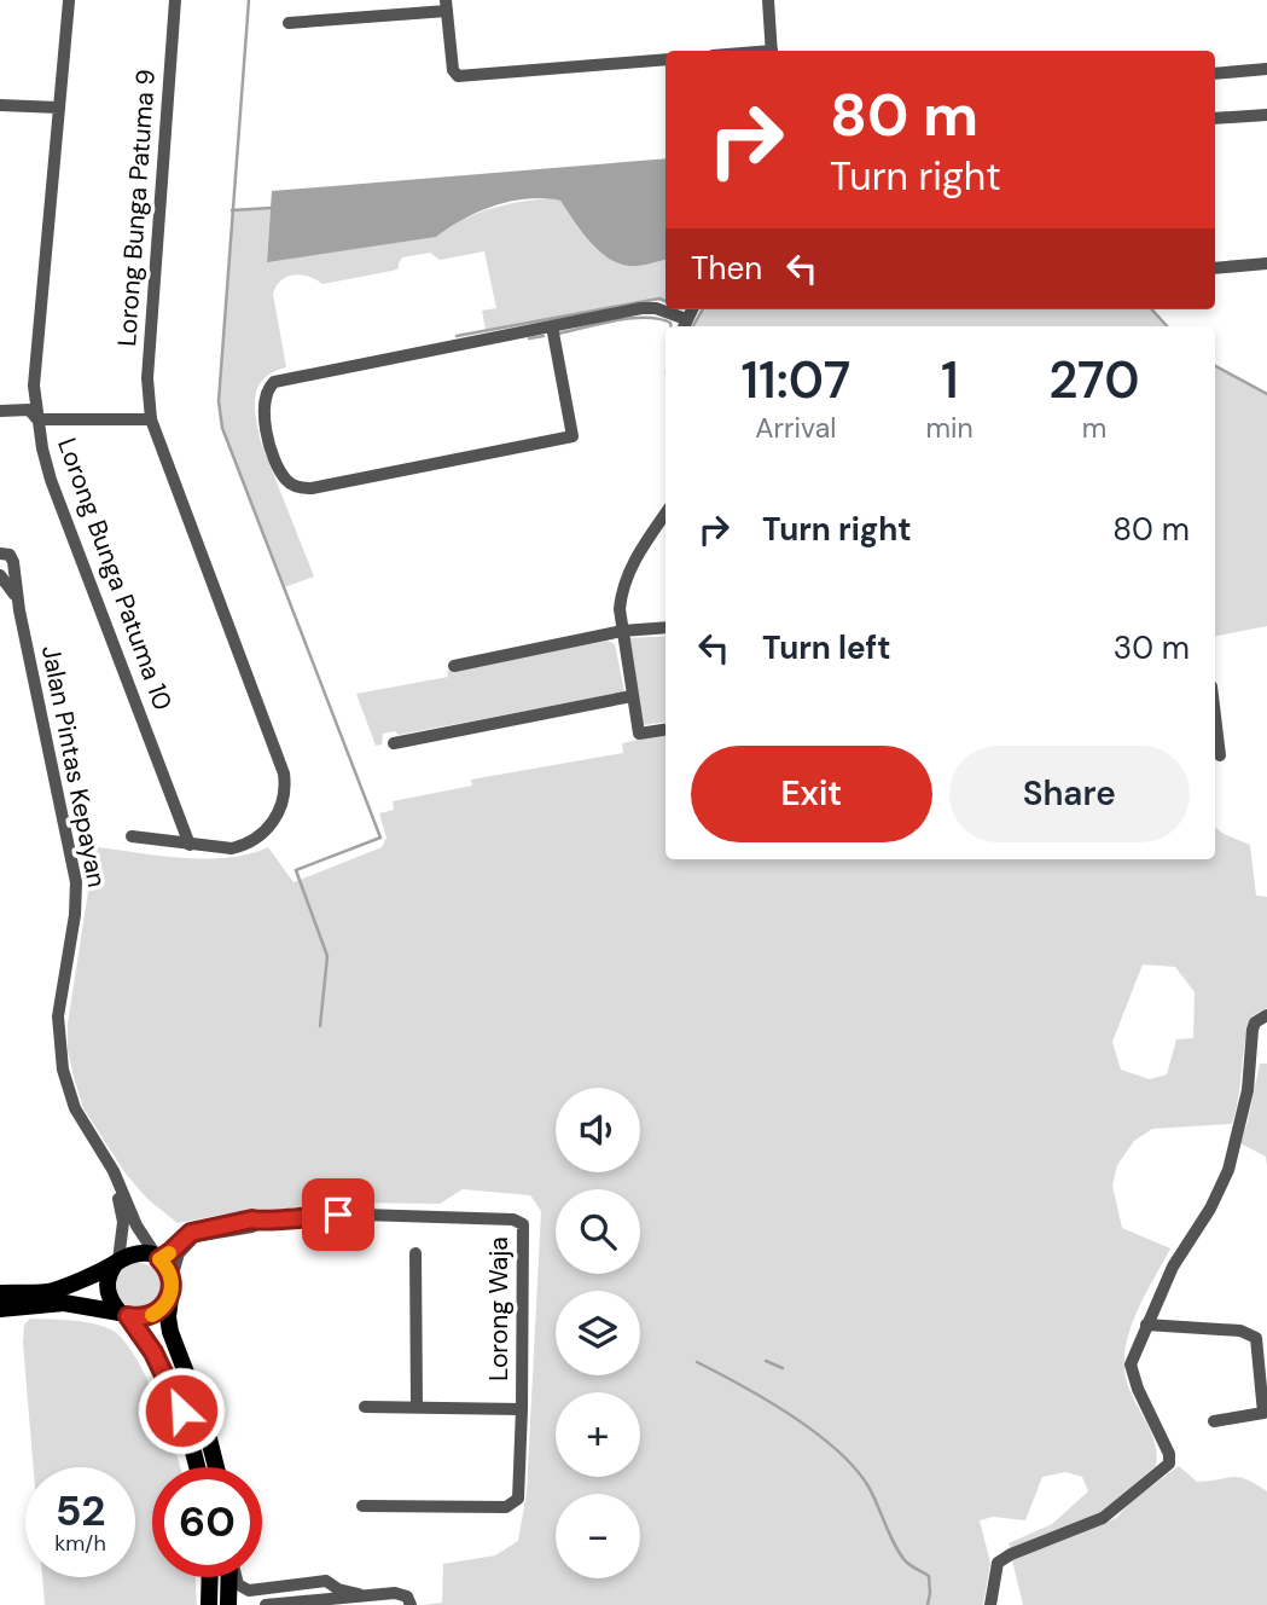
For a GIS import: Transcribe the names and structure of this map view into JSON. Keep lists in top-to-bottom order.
{
  "streets": {
    "street": [
      "Lorong Bunga Patuma 9",
      "Lorong Bunga Patuma 10",
      "Jalan Pintas Kepayan",
      "Lorong Waja"
    ]
  },
  "crossings": [
    ["Lorong Bunga Patuma 9", "Lorong Bunga Patuma 10"],
    ["Jalan Pintas Kepayan", "Lorong Waja"]
  ],
  "page": {
    "turn": ["80 m", "Turn right"],
    "then": "Then",
    "eta": [
      "11:07",
      "Arrival",
      "1",
      "min",
      "270",
      "m"
    ],
    "list": [
      {
        "name": "Turn right",
        "value": "80 m"
      },
      {
        "name": "Turn left",
        "value": "30 m"
      }
    ],
    "buttons": ["Exit", "Share"],
    "map_buttons": ["+", "−"],
    "speed": "52 km/h",
    "limit": "60"
  }
}
